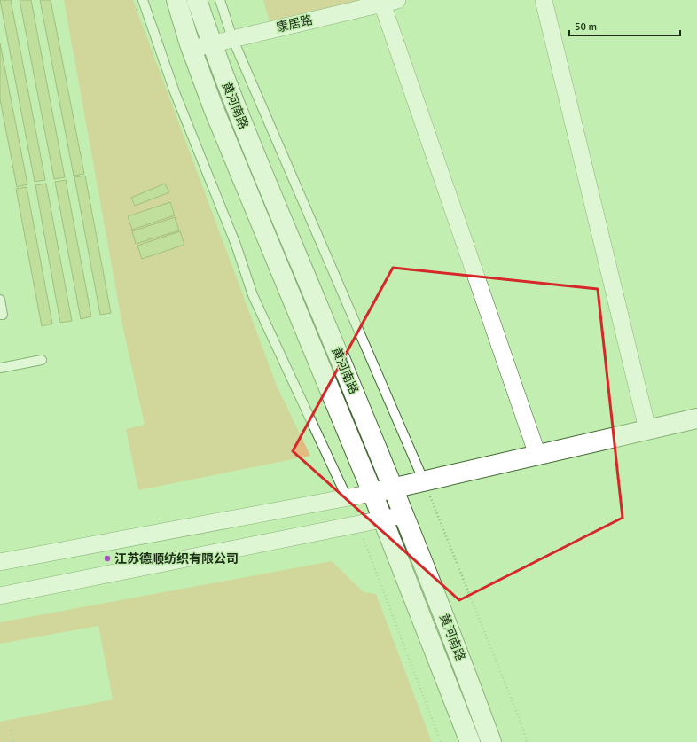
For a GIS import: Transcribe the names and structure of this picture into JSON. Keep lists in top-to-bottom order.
{
  "streets": {
    "main road": ["黄河南路"],
    "street": ["康居路"]
  },
  "crossings": [
    ["康居路", "黄河南路"]
  ],
  "places": ["江苏德顺纺织有限公司"],
  "scale_bar": "50 m"
}
